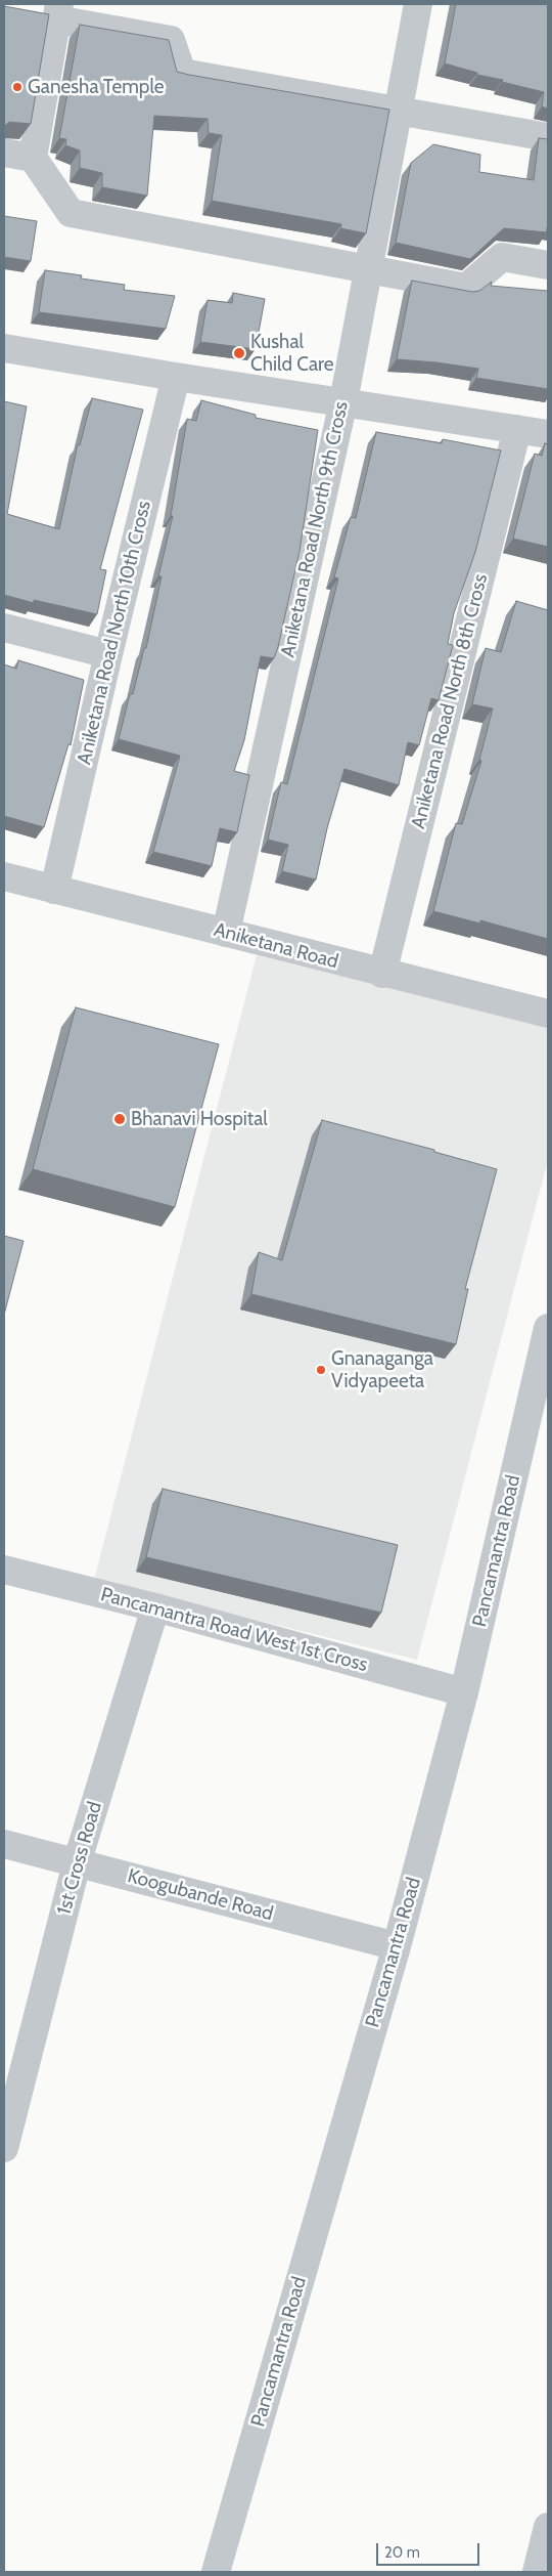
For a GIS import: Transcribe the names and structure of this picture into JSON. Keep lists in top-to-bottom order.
{
  "streets": {
    "street": [
      "Aniketana Road North 9th Cross",
      "Aniketana Road North 10th Cross",
      "Aniketana Road North 8th Cross",
      "Aniketana Road",
      "Pancamantra Road",
      "Pancamantra Road West 1st Cross",
      "1st Cross Road",
      "Koogubande Road"
    ]
  },
  "crossings": [
    ["Aniketana Road North 9th Cross", "Aniketana Road"],
    ["Aniketana Road North 10th Cross", "Aniketana Road"],
    ["Aniketana Road North 8th Cross", "Aniketana Road"],
    ["Pancamantra Road", "Pancamantra Road West 1st Cross"],
    ["Pancamantra Road", "Koogubande Road"],
    ["Pancamantra Road West 1st Cross", "1st Cross Road"],
    ["1st Cross Road", "Koogubande Road"]
  ],
  "places": [
    "Ganesha Temple",
    "Kushal Child Care",
    "Bhanavi Hospital",
    "Gnanaganga Vidyapeeta"
  ],
  "scale_bar": "20 m"
}
